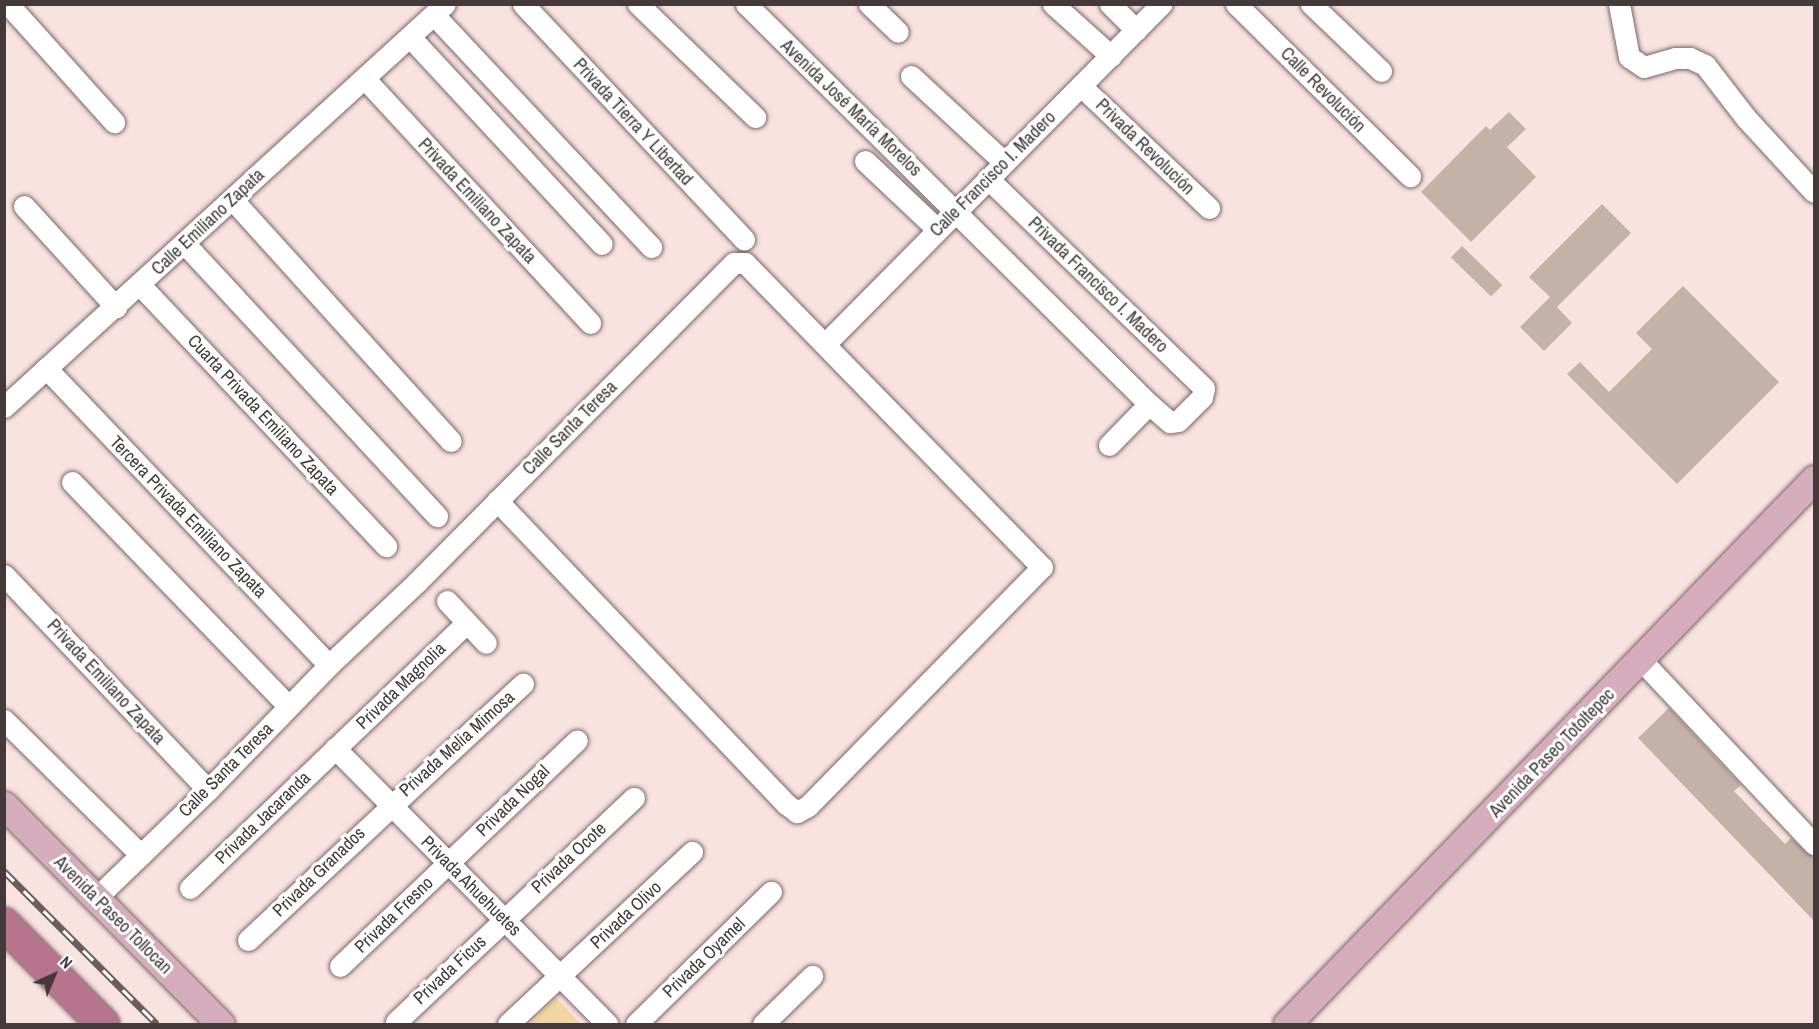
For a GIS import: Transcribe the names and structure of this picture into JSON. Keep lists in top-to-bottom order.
{
  "streets": {
    "main road": ["Avenida Paseo Totoltepec", "Avenida Paseo Tollocan"],
    "street": [
      "Calle Revolución",
      "Avenida José María Morelos",
      "Privada Tierra Y Libertad",
      "Privada Revolución",
      "Calle Francisco I. Madero",
      "Privada Emiliano Zapata",
      "Calle Emiliano Zapata",
      "Privada Francisco I. Madero",
      "Cuarta Privada Emiliano Zapata",
      "Calle Santa Teresa",
      "Tercera Privada Emiliano Zapata",
      "Privada Magnolia",
      "Privada Melia Mimosa",
      "Privada Nogal",
      "Privada Jacaranda",
      "Privada Ocote",
      "Privada Granados",
      "Privada Ahuehuetes",
      "Privada Fresno",
      "Privada Olivo",
      "Privada Oyamel",
      "Privada Ficus"
    ]
  },
  "crossings": [
    ["Avenida José María Morelos", "Calle Francisco I. Madero"],
    ["Avenida José María Morelos", "Privada Francisco I. Madero"],
    ["Privada Revolución", "Calle Francisco I. Madero"],
    ["Calle Francisco I. Madero", "Privada Francisco I. Madero"],
    ["Calle Francisco I. Madero", "Calle Santa Teresa"],
    ["Privada Emiliano Zapata", "Calle Emiliano Zapata"],
    ["Privada Emiliano Zapata", "Calle Santa Teresa"],
    ["Calle Emiliano Zapata", "Cuarta Privada Emiliano Zapata"],
    ["Calle Emiliano Zapata", "Tercera Privada Emiliano Zapata"],
    ["Calle Santa Teresa", "Tercera Privada Emiliano Zapata"],
    ["Calle Santa Teresa", "Avenida Paseo Tollocan"],
    ["Privada Magnolia", "Privada Jacaranda"],
    ["Privada Magnolia", "Privada Ahuehuetes"],
    ["Privada Melia Mimosa", "Privada Granados"],
    ["Privada Melia Mimosa", "Privada Ahuehuetes"],
    ["Privada Nogal", "Privada Ahuehuetes"],
    ["Privada Nogal", "Privada Fresno"],
    ["Privada Jacaranda", "Privada Ahuehuetes"],
    ["Privada Ocote", "Privada Ahuehuetes"],
    ["Privada Ocote", "Privada Ficus"],
    ["Privada Granados", "Privada Ahuehuetes"],
    ["Privada Ahuehuetes", "Privada Fresno"],
    ["Privada Ahuehuetes", "Privada Olivo"],
    ["Privada Ahuehuetes", "Privada Ficus"]
  ],
  "north": "top right"
}
